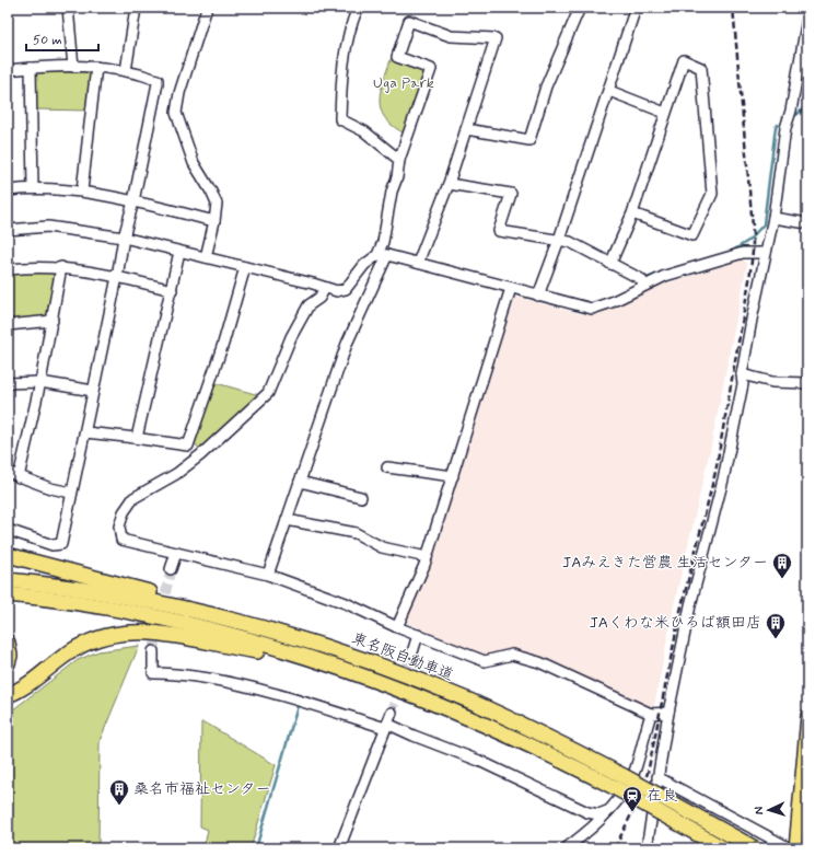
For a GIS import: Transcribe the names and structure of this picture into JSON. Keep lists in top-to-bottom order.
{
  "streets": {
    "highway": ["東名阪自動車道"]
  },
  "parks": ["Uga Park"],
  "places": {
    "building": ["JAみえきた営農 生活センター", "JAくわな米ひろば額田店", "桑名市福祉センター"],
    "station": ["在良"]
  },
  "scale_bar": "50 m",
  "north": "left"
}
